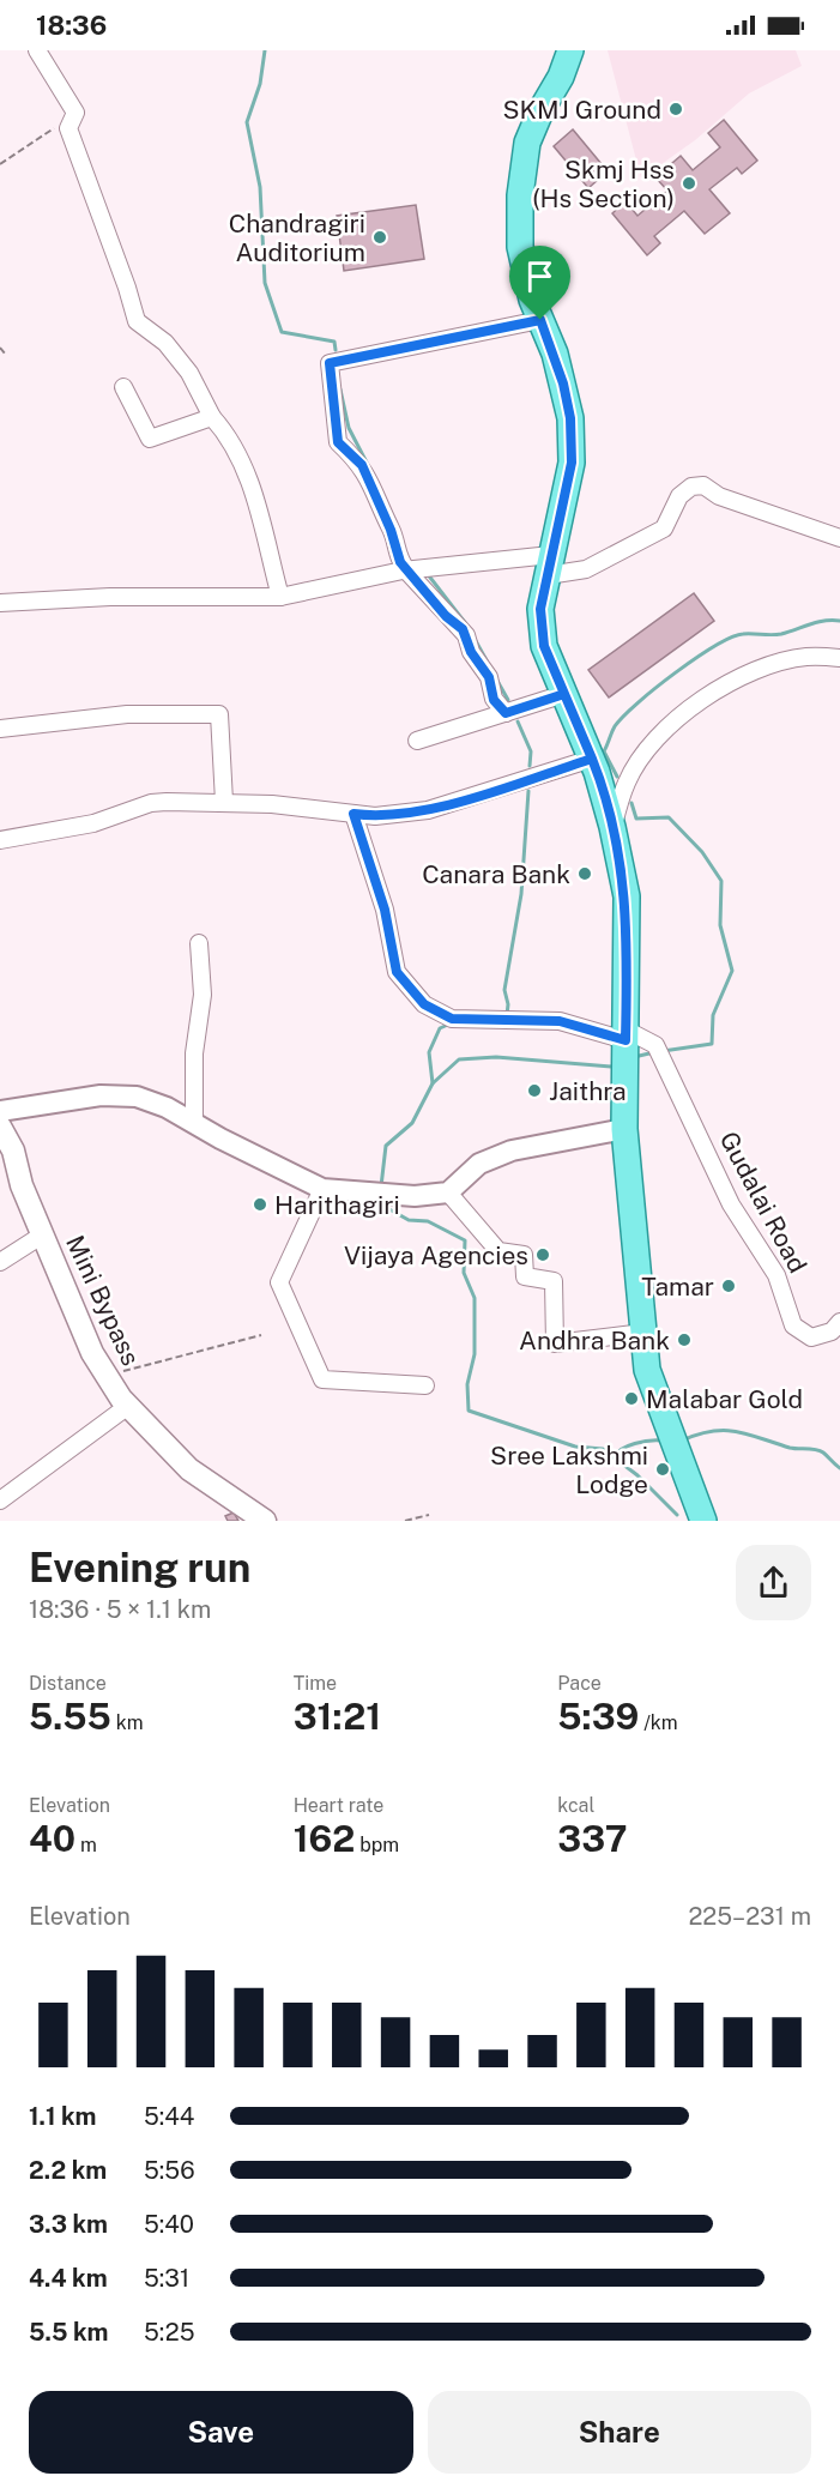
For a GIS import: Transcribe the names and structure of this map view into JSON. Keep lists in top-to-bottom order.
{
  "streets": {
    "main road": ["Mini Bypass"],
    "street": ["Gudalai Road"]
  },
  "places": [
    "SKMJ Ground",
    "Skmj Hss (Hs Section)",
    "Chandragiri Auditorium",
    "Canara Bank",
    "Jaithra",
    "Harithagiri",
    "Vijaya Agencies",
    "Tamar",
    "Andhra Bank",
    "Malabar Gold",
    "Sree Lakshmi Lodge"
  ],
  "page": {
    "status": "18:36",
    "heading": ["Evening run", "18:36 · 5 × 1.1 km"],
    "stats": [
      ["Distance", "5.55 km"],
      ["Time", "31:21"],
      ["Pace", "5:39 /km"],
      ["Elevation", "40 m"],
      ["Heart rate", "162 bpm"],
      ["kcal", "337"]
    ],
    "chart": ["Elevation", "225–231 m"],
    "list": [
      {
        "name": "1.1 km",
        "note": "5:44"
      },
      {
        "name": "2.2 km",
        "note": "5:56"
      },
      {
        "name": "3.3 km",
        "note": "5:40"
      },
      {
        "name": "4.4 km",
        "note": "5:31"
      },
      {
        "name": "5.5 km",
        "note": "5:25"
      }
    ],
    "buttons": ["Save", "Share"]
  }
}
